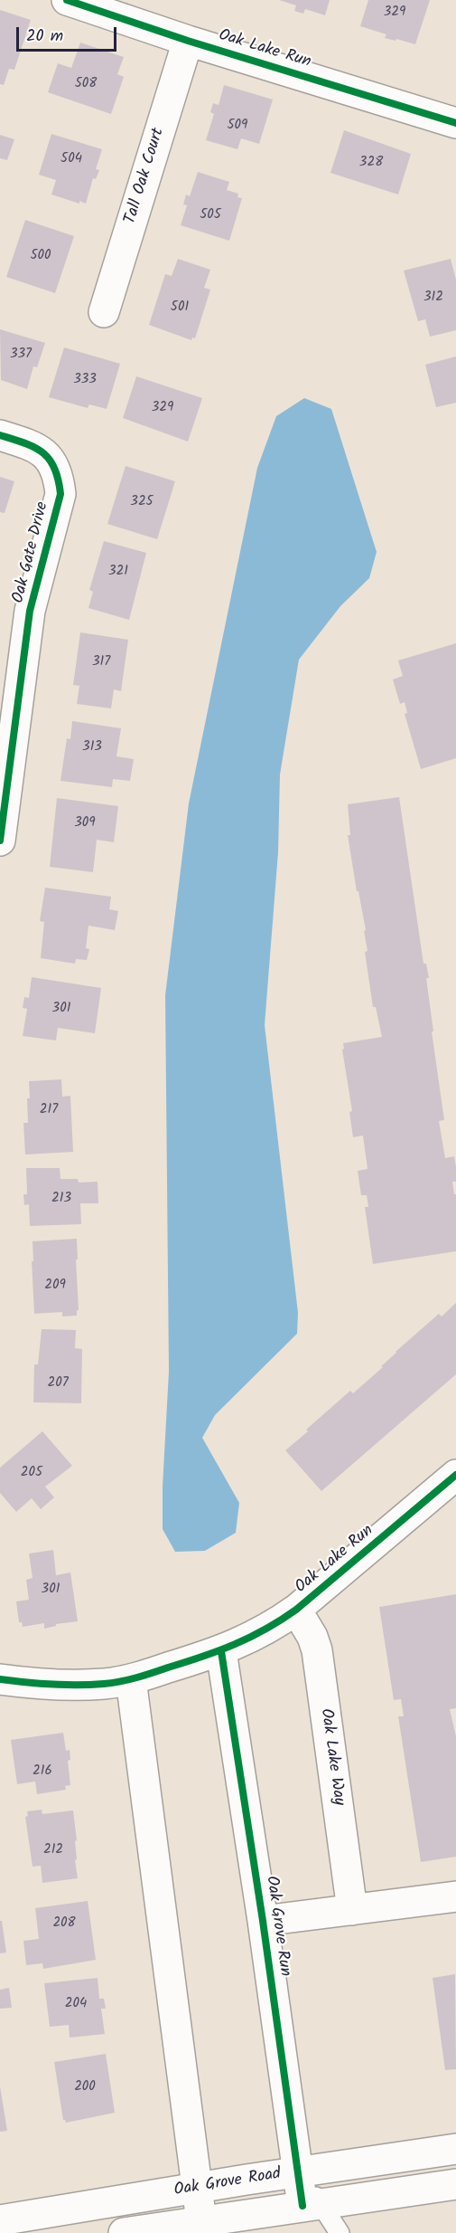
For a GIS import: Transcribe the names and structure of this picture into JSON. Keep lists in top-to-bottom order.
{
  "streets": {
    "street": [
      "Oak Lake Run",
      "Tall Oak Court",
      "Oak Gate Drive",
      "Oak Lake Way",
      "Oak Grove Run",
      "Oak Grove Road"
    ]
  },
  "crossings": [
    ["Oak Lake Run", "Tall Oak Court"],
    ["Oak Lake Run", "Oak Lake Way"],
    ["Oak Lake Run", "Oak Grove Run"],
    ["Oak Grove Run", "Oak Grove Road"]
  ],
  "house_numbers": [
    "329",
    "508",
    "509",
    "504",
    "328",
    "505",
    "500",
    "312",
    "501",
    "337",
    "333",
    "329",
    "325",
    "321",
    "317",
    "313",
    "309",
    "301",
    "217",
    "213",
    "209",
    "207",
    "205",
    "301",
    "216",
    "212",
    "208",
    "204",
    "200"
  ],
  "scale_bar": "20 m"
}
